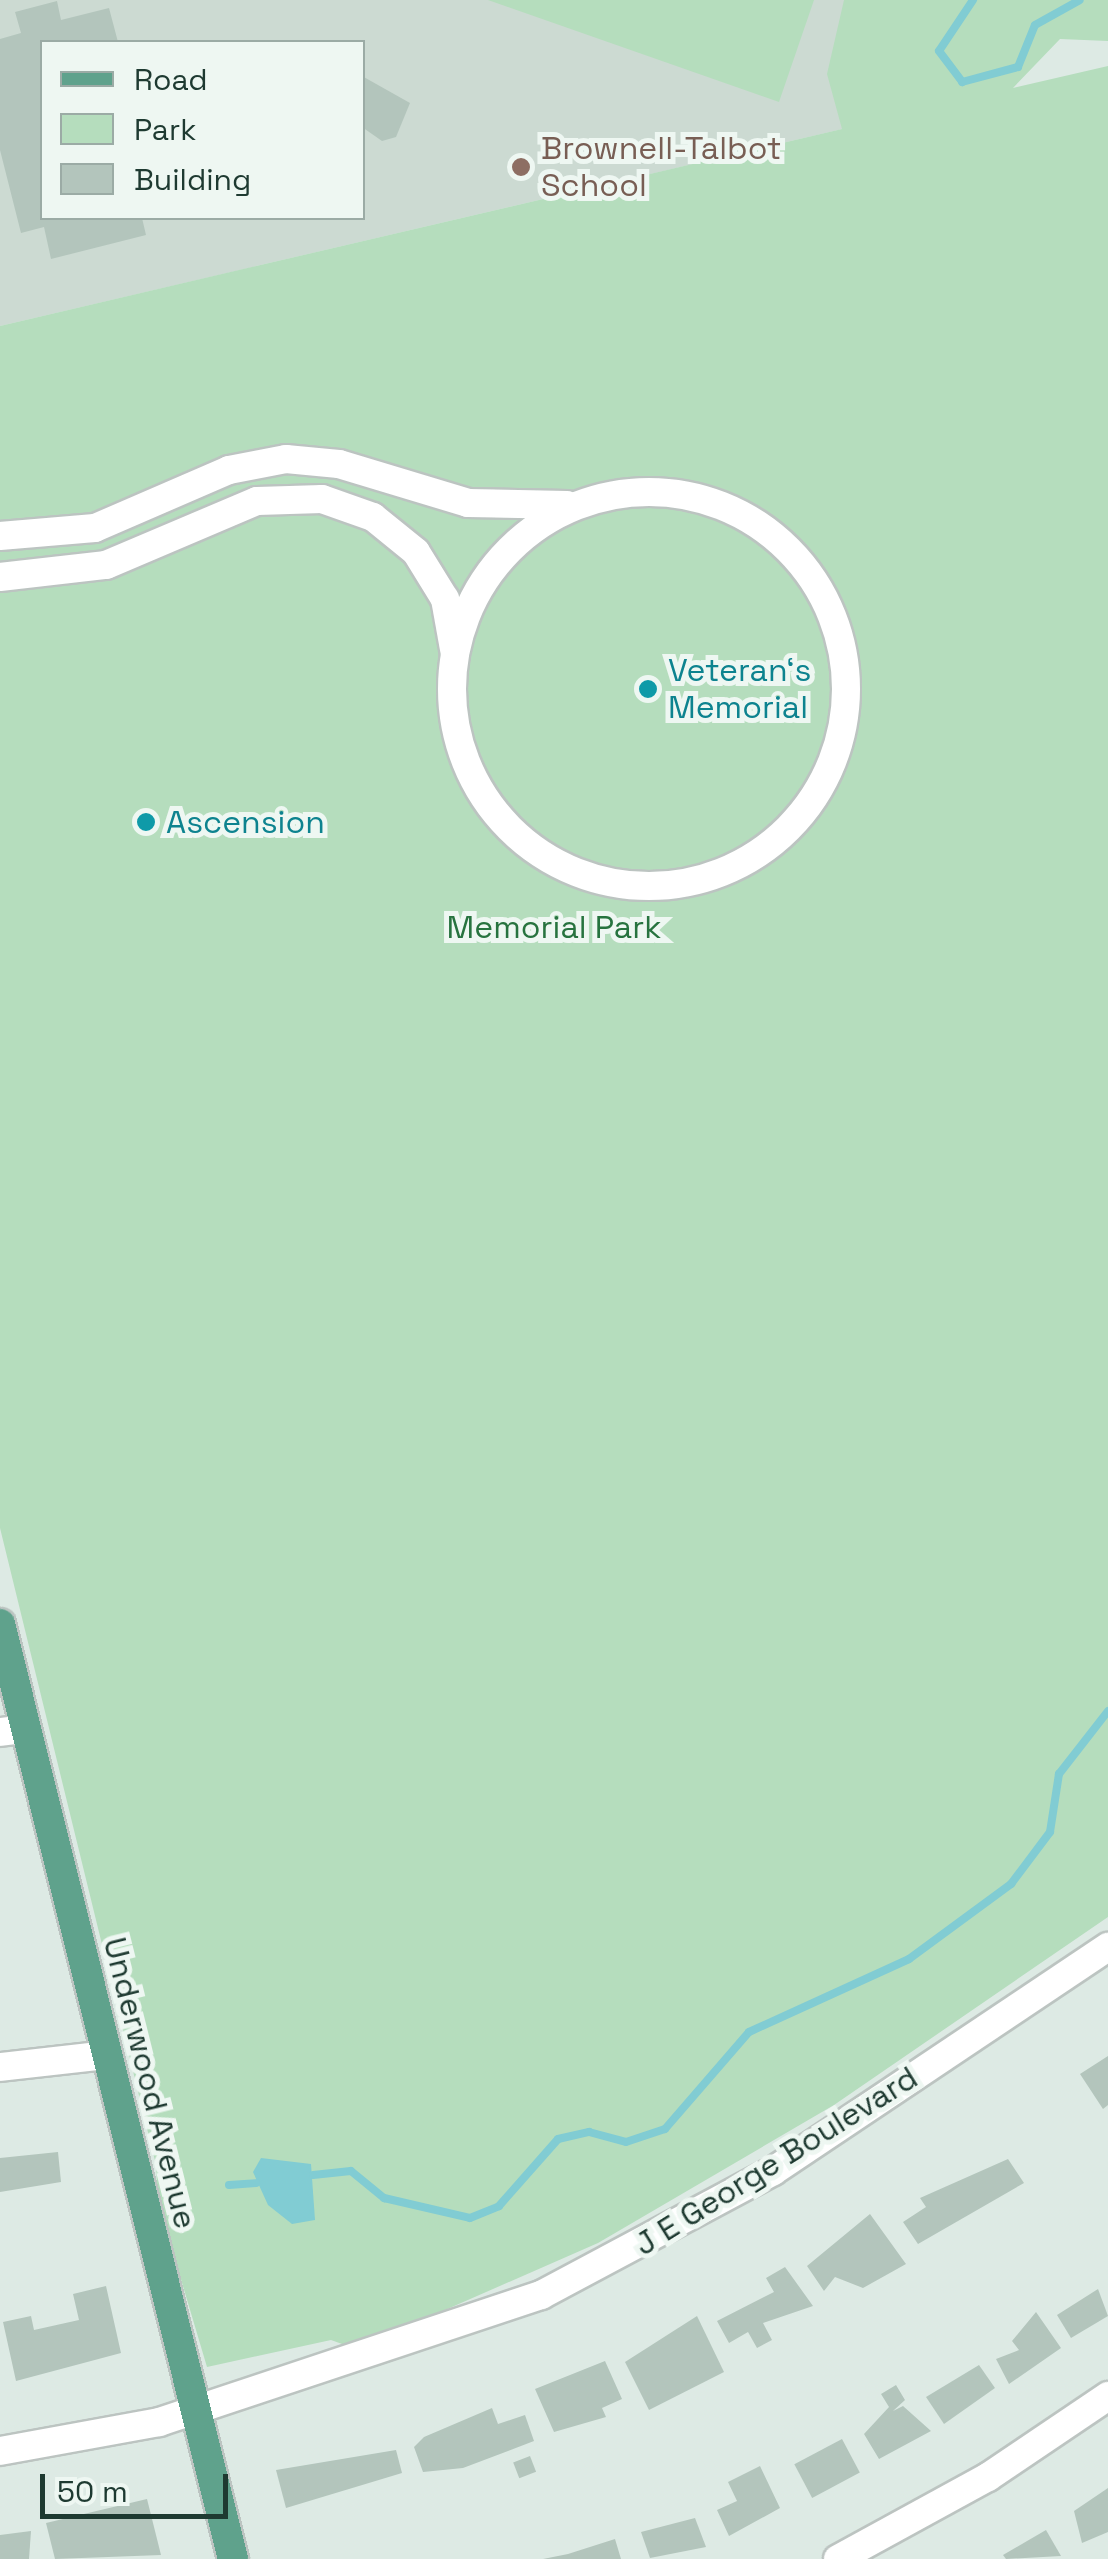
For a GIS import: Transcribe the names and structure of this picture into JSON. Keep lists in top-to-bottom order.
{
  "streets": {
    "main road": ["Underwood Avenue"],
    "street": ["J E George Boulevard"]
  },
  "crossings": [
    ["Underwood Avenue", "J E George Boulevard"]
  ],
  "parks": ["Memorial Park"],
  "places": ["Brownell-Talbot School", "Veteranʻs Memorial", "Ascension"],
  "legend": ["Road", "Park", "Building"],
  "scale_bar": "50 m"
}
